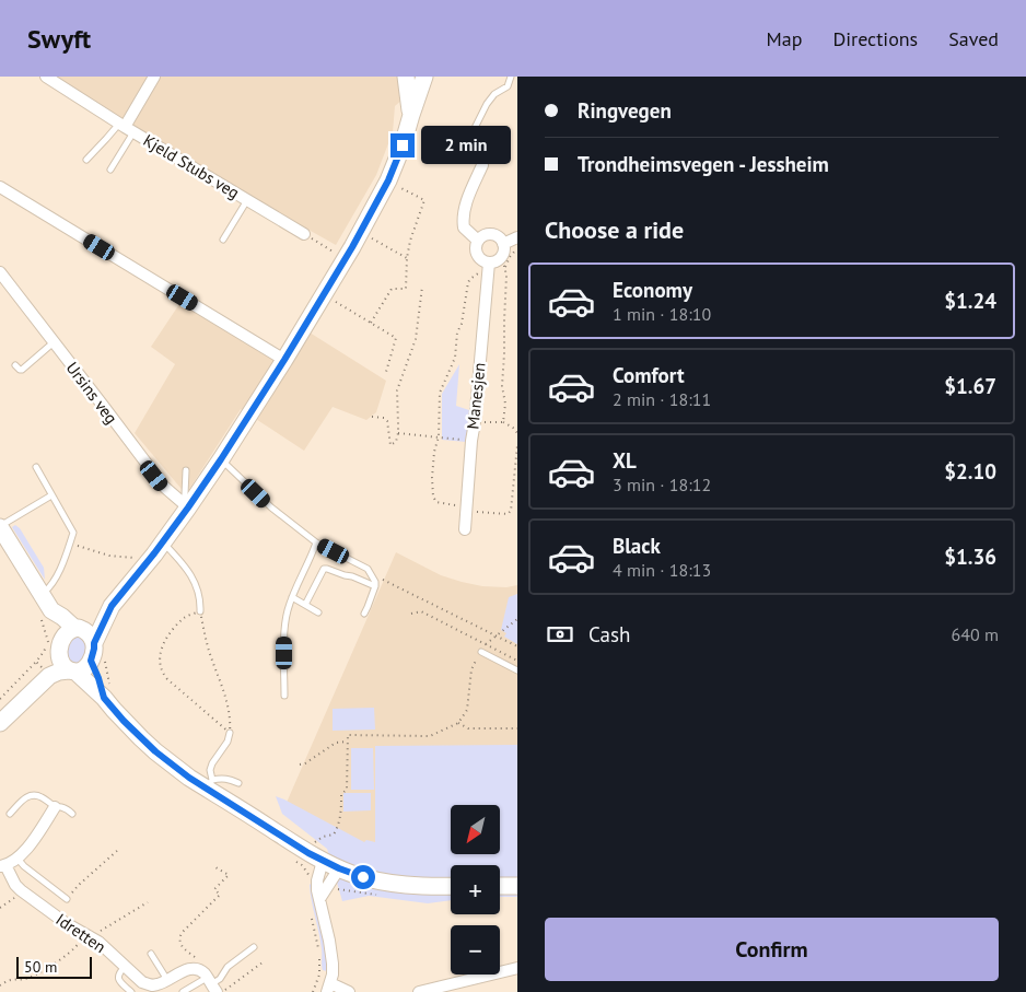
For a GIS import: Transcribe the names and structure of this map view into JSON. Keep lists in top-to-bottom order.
{
  "streets": {
    "street": [
      "Kjeld Stubs veg",
      "Ursins veg",
      "Manesjen",
      "Idretten"
    ]
  },
  "scale_bar": "50 m",
  "north": "bottom left",
  "page": {
    "header": "Swyft",
    "nav": ["Map", "Directions", "Saved"],
    "banner": ["Ringvegen", "Trondheimsvegen - Jessheim"],
    "bubble": "2 min",
    "heading": "Choose a ride",
    "list": [
      {
        "name": "Economy",
        "note": "1 min · 18:10",
        "value": "$1.24"
      },
      {
        "name": "Comfort",
        "note": "2 min · 18:11",
        "value": "$1.67"
      },
      {
        "name": "XL",
        "note": "3 min · 18:12",
        "value": "$2.10"
      },
      {
        "name": "Black",
        "note": "4 min · 18:13",
        "value": "$1.36"
      }
    ],
    "pay": ["Cash", "640 m"],
    "map_buttons": ["+", "−"],
    "buttons": "Confirm",
    "scale": "50 m"
  }
}
